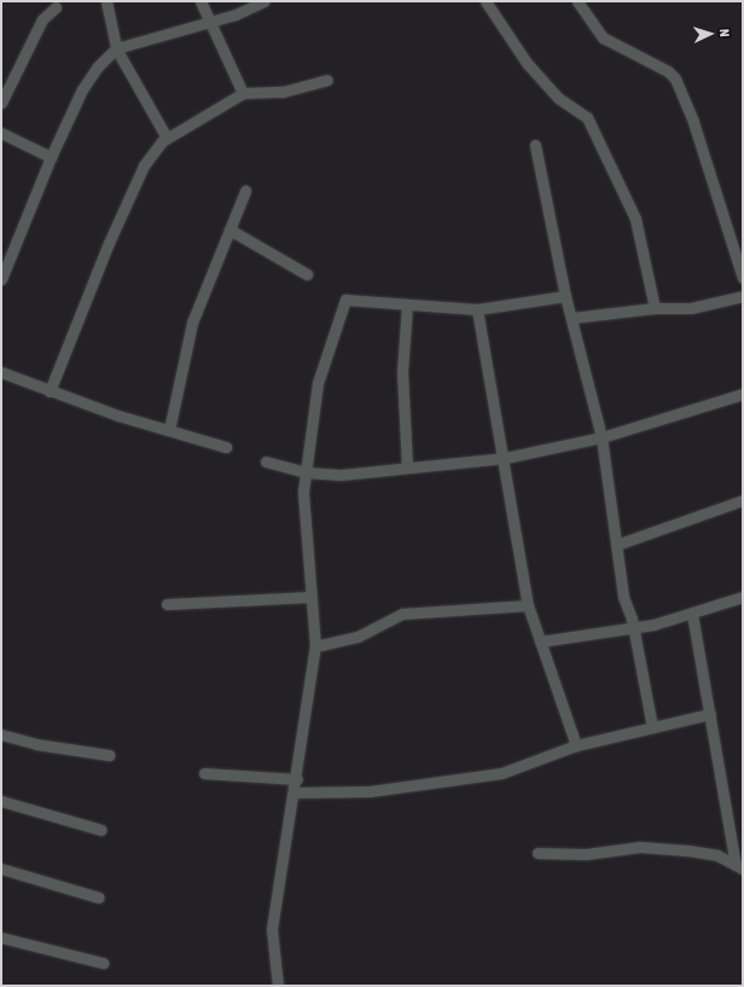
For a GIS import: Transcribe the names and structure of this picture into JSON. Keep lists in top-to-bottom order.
{
  "north": "right"
}
